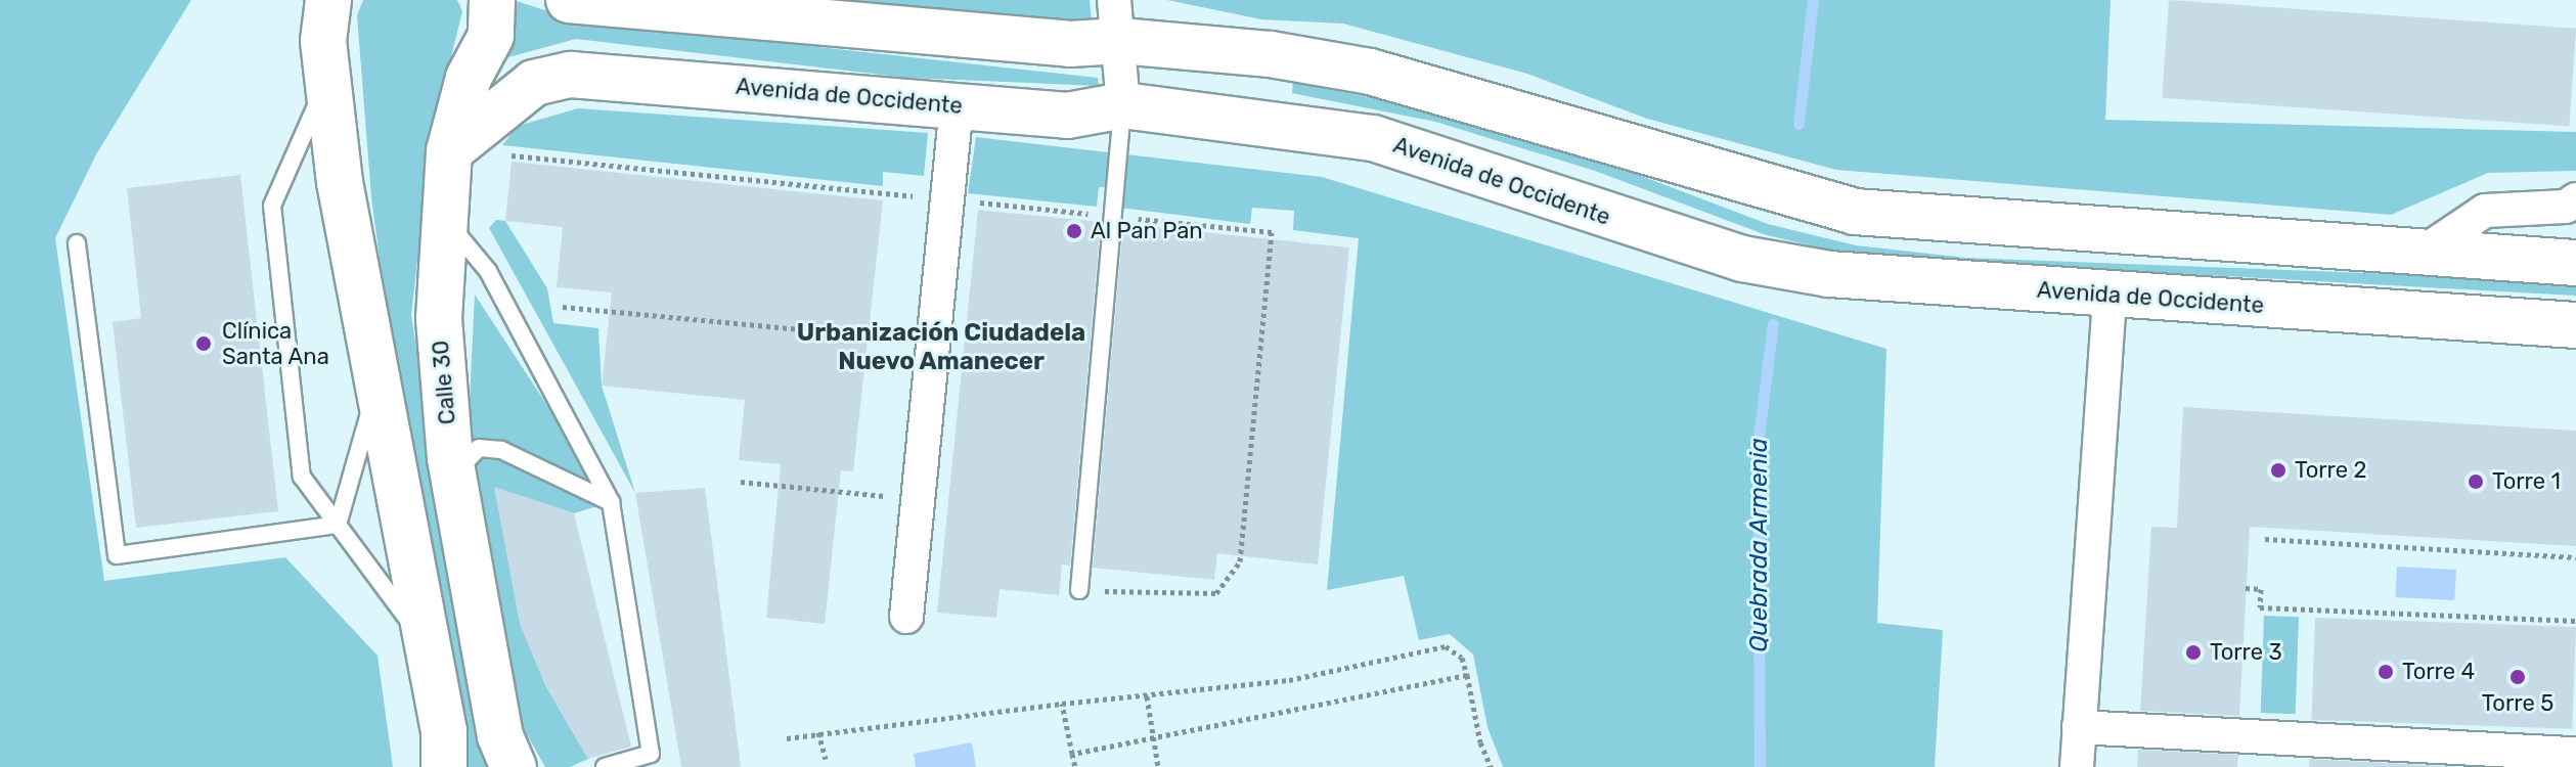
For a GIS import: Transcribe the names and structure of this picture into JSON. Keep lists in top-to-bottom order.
{
  "streets": {
    "main road": ["Avenida de Occidente", "Calle 30"]
  },
  "crossings": [
    ["Avenida de Occidente", "Calle 30"]
  ],
  "districts": ["Urbanización Ciudadela Nuevo Amanecer"],
  "water": ["Quebrada Armenia"],
  "places": [
    "Al Pan Pan",
    "Clínica Santa Ana",
    "Torre 2",
    "Torre 1",
    "Torre 3",
    "Torre 4",
    "Torre 5"
  ]
}
